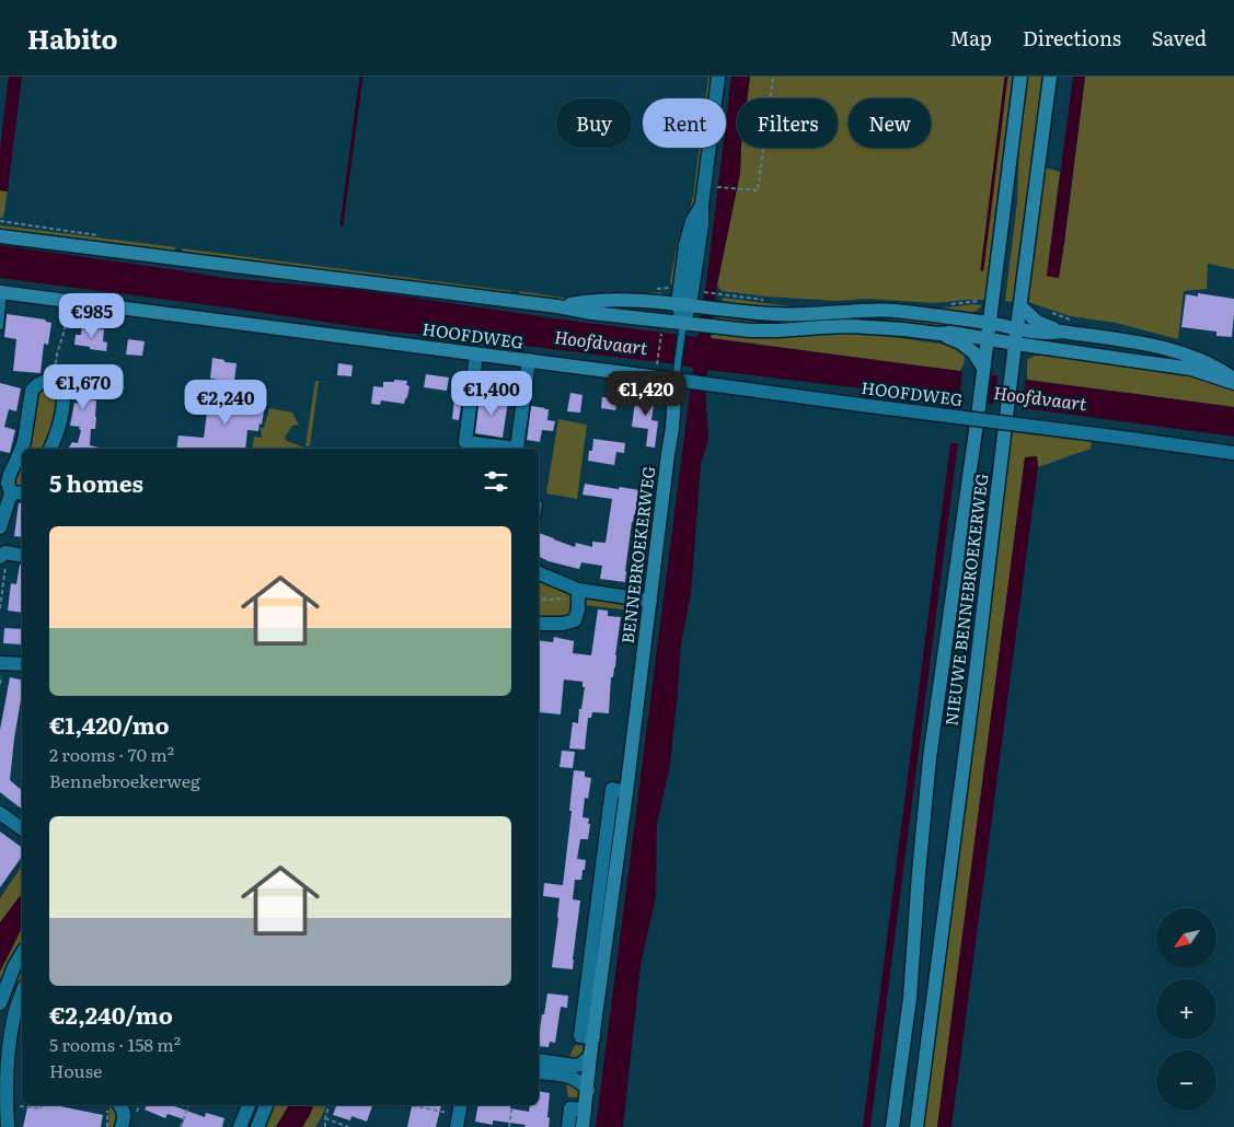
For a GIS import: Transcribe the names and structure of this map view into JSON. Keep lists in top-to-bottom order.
{
  "streets": {
    "street": ["HOOFDWEG", "BENNEBROEKERWEG", "NIEUWE BENNEBROEKERWEG"]
  },
  "crossings": [
    ["HOOFDWEG", "BENNEBROEKERWEG"]
  ],
  "water": ["Hoofdvaart"],
  "north": "bottom left",
  "page": {
    "header": "Habito",
    "nav": ["Map", "Directions", "Saved"],
    "chip": [
      "Buy",
      "Rent",
      "Filters",
      "New"
    ],
    "price": [
      "€985",
      "€1,670",
      "€1,400",
      "€1,420",
      "€2,240"
    ],
    "heading": "5 homes",
    "list": [
      {
        "name": "€1,420/mo",
        "note": "2 rooms · 70 m² · Bennebroekerweg"
      },
      {
        "name": "€2,240/mo",
        "note": "5 rooms · 158 m² · House"
      }
    ],
    "map_buttons": ["+", "−"]
  }
}
